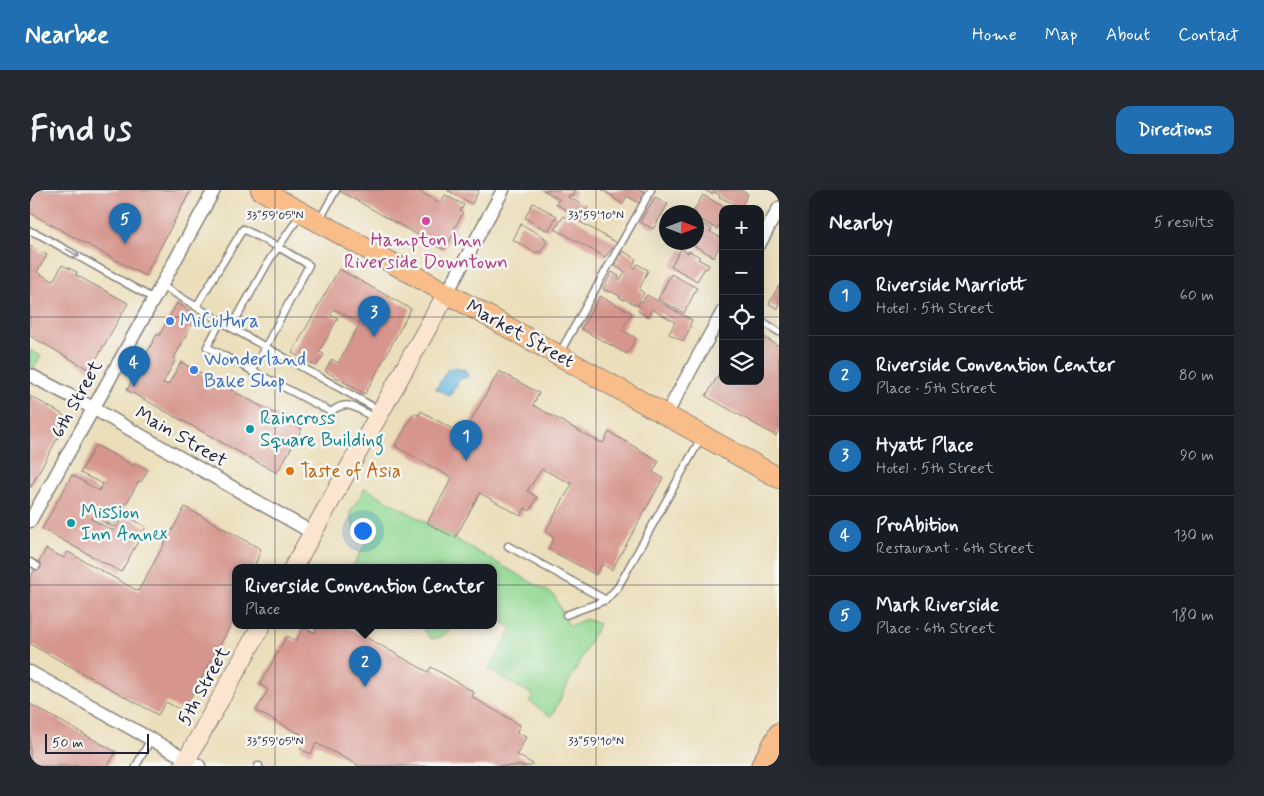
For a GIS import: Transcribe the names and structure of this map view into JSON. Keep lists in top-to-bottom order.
{
  "streets": {
    "main road": ["Market Street"],
    "street": ["6th Street", "Main Street", "5th Street"]
  },
  "crossings": [
    ["6th Street", "Main Street"]
  ],
  "places": [
    "Hampton Inn Riverside Downtown",
    "MiCultura",
    "Wonderland Bake Shop",
    "Raincross Square Building",
    "Taste of Asia",
    "Mission Inn Annex"
  ],
  "scale_bar": "50 m",
  "north": "right",
  "page": {
    "header": "Nearbee",
    "nav": [
      "Home",
      "Map",
      "About",
      "Contact"
    ],
    "buttons": "Directions",
    "title": "Find us",
    "heading": ["Nearby", "5 results"],
    "pins": [
      "5",
      "3",
      "4",
      "1",
      "2"
    ],
    "map_buttons": ["+", "−"],
    "list": [
      {
        "mark": "1",
        "name": "Riverside Marriott",
        "note": "Hotel · 5th Street",
        "value": "60 m"
      },
      {
        "mark": "2",
        "name": "Riverside Convention Center",
        "note": "Place · 5th Street",
        "value": "80 m"
      },
      {
        "mark": "3",
        "name": "Hyatt Place",
        "note": "Hotel · 5th Street",
        "value": "90 m"
      },
      {
        "mark": "4",
        "name": "ProAbition",
        "note": "Restaurant · 6th Street",
        "value": "130 m"
      },
      {
        "mark": "5",
        "name": "Mark Riverside",
        "note": "Place · 6th Street",
        "value": "180 m"
      }
    ],
    "popup": ["Riverside Convention Center", "Place"],
    "scale": "50 m"
  },
  "coordinates": ["33°59'05\"N", "33°59'10\"N"]
}
